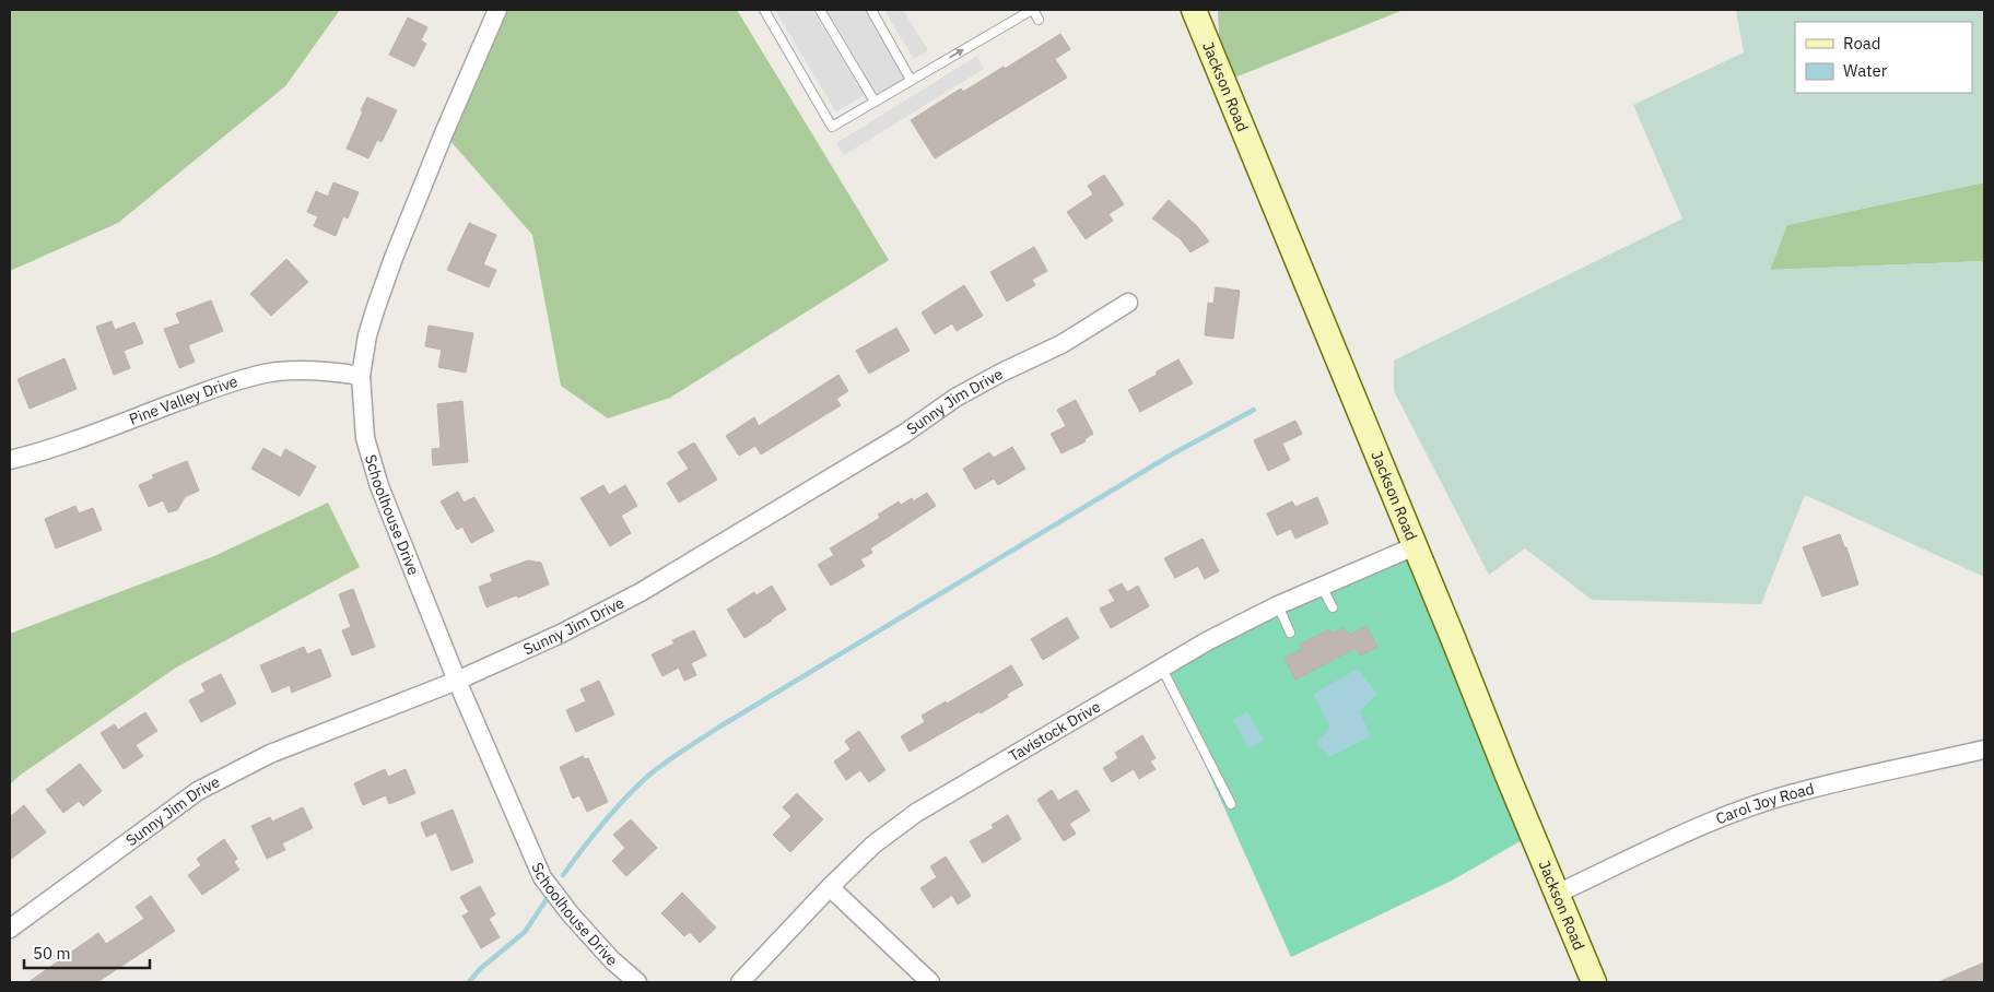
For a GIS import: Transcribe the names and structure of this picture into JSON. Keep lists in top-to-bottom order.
{
  "streets": {
    "street": [
      "Jackson Road",
      "Pine Valley Drive",
      "Sunny Jim Drive",
      "Schoolhouse Drive",
      "Tavistock Drive",
      "Carol Joy Road"
    ]
  },
  "crossings": [
    ["Jackson Road", "Tavistock Drive"],
    ["Jackson Road", "Carol Joy Road"],
    ["Pine Valley Drive", "Schoolhouse Drive"],
    ["Sunny Jim Drive", "Schoolhouse Drive"]
  ],
  "legend": ["Road", "Water"],
  "scale_bar": "50 m"
}
